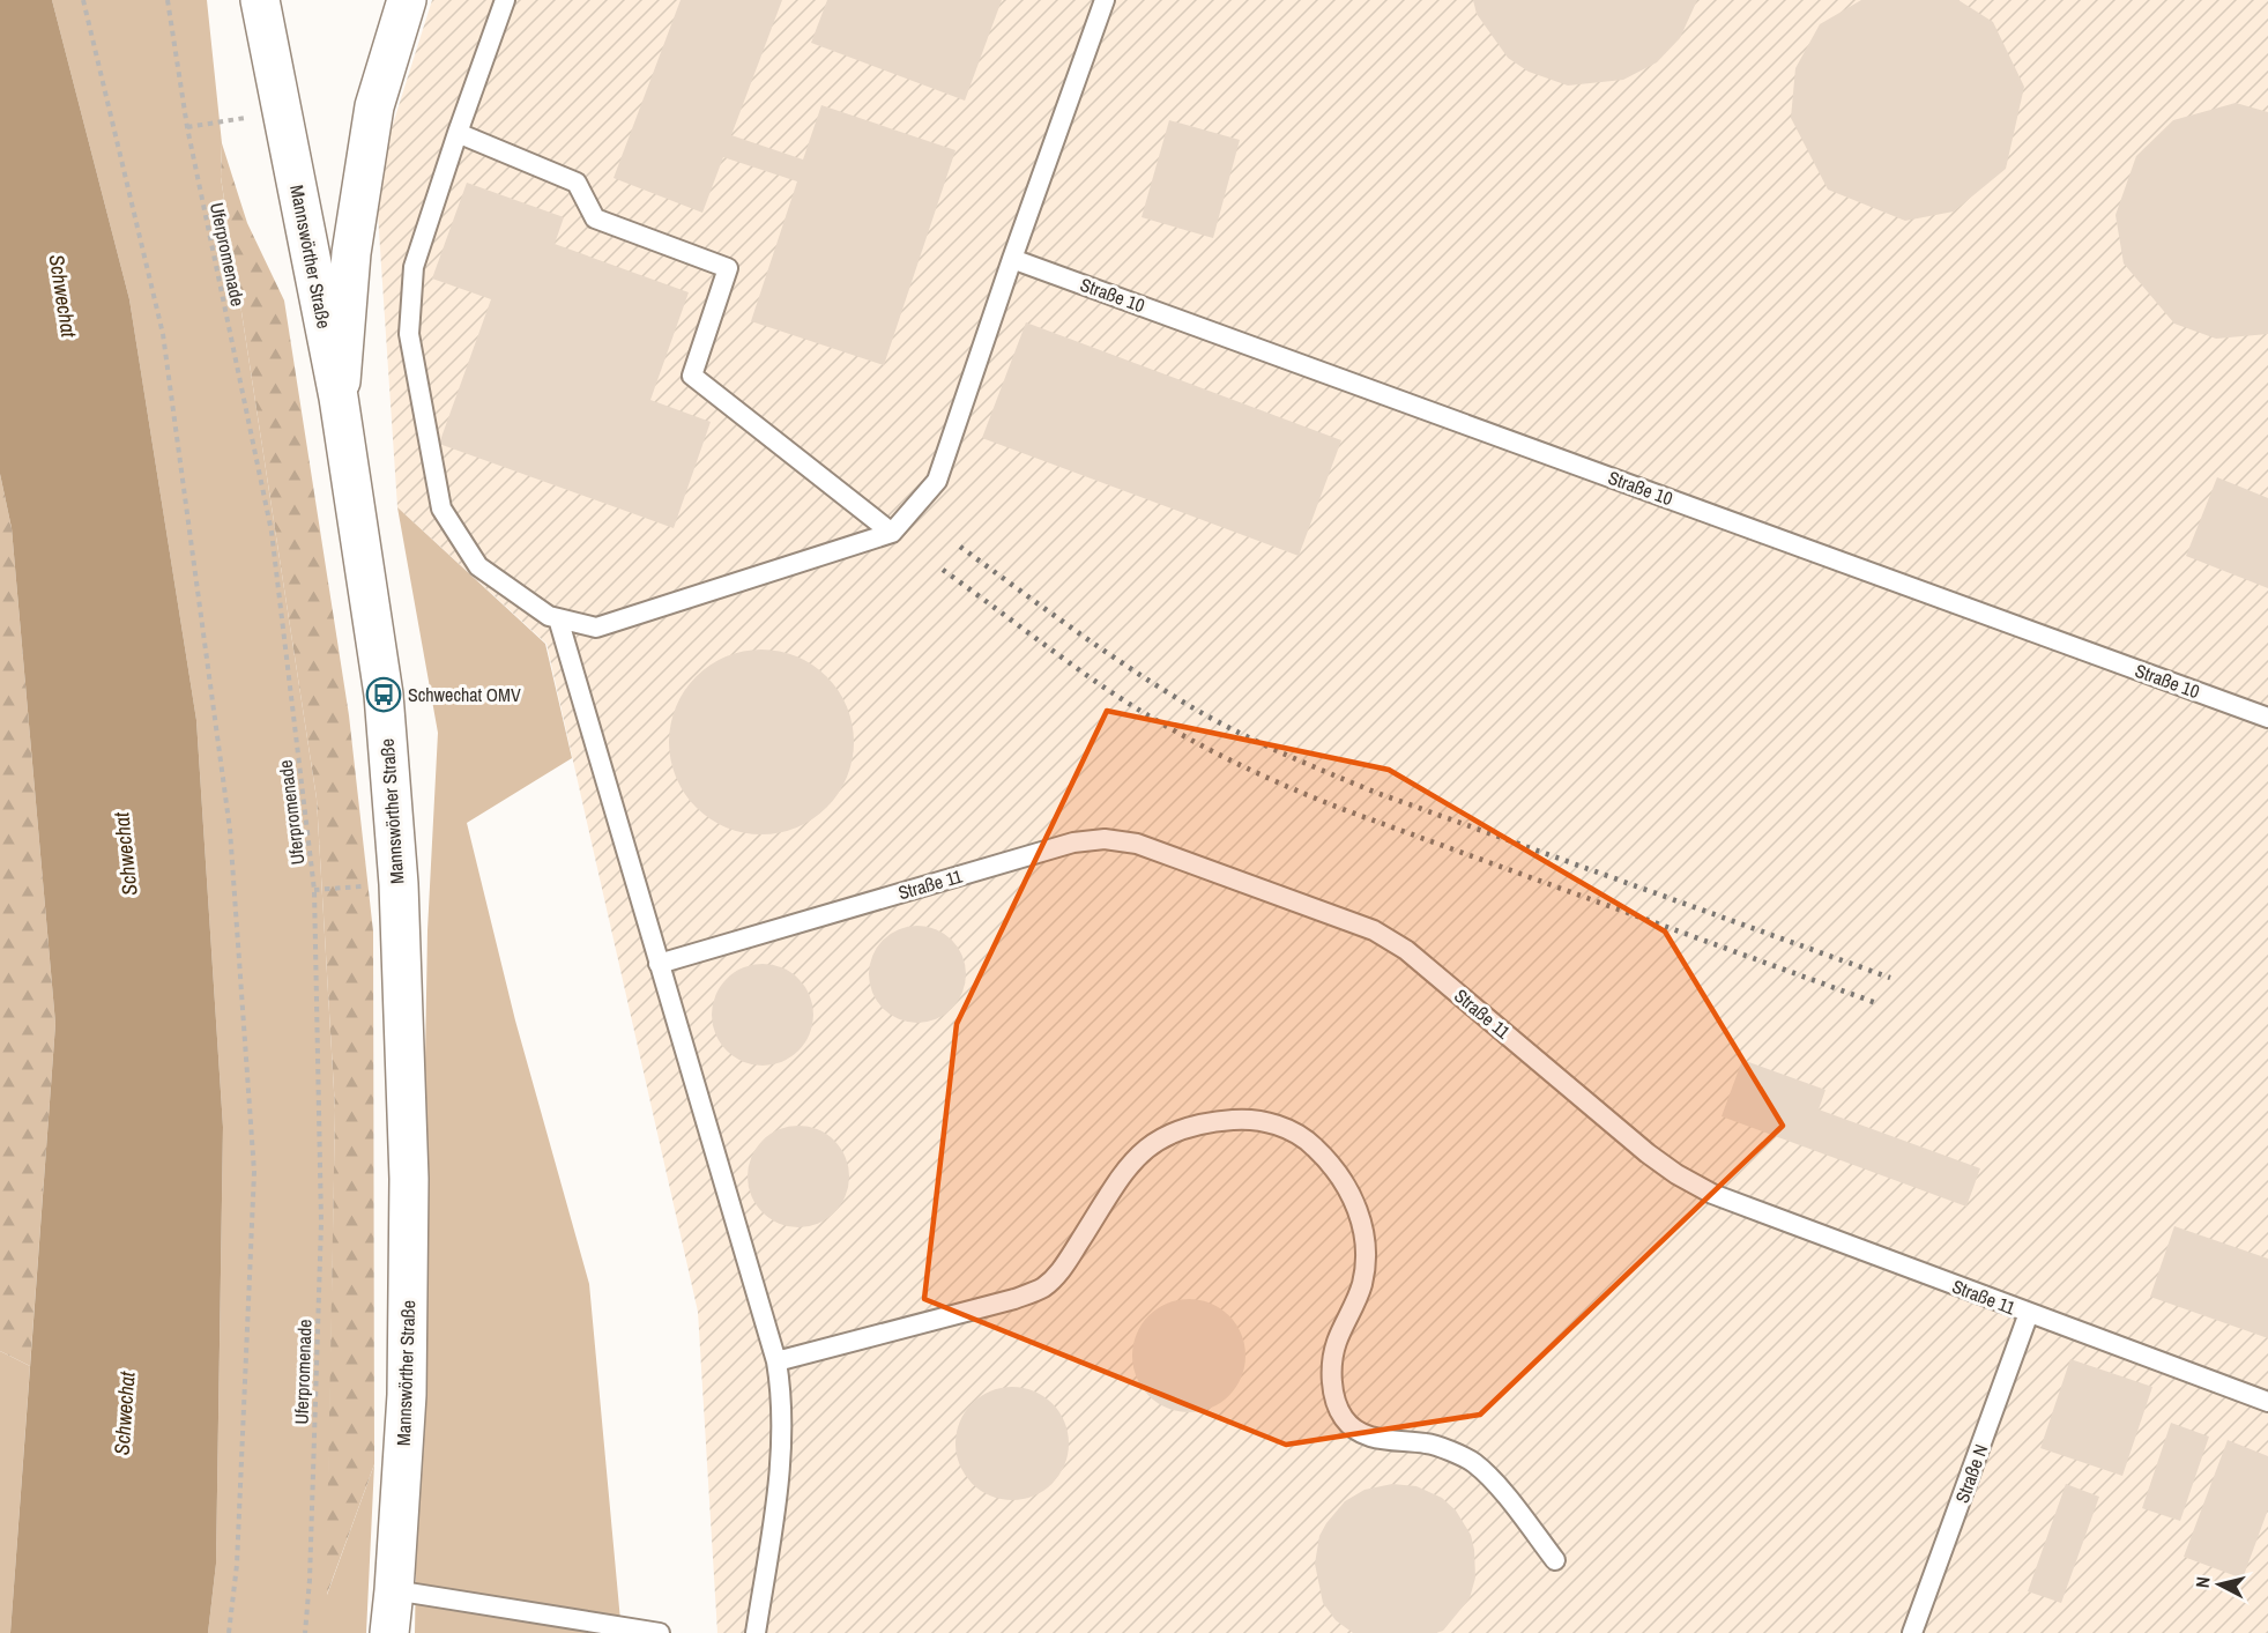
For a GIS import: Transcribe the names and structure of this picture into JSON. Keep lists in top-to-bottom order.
{
  "streets": {
    "main road": ["Mannswörther Straße"],
    "lane": ["Straße 10", "Straße 11", "Straße N"],
    "path": ["Uferpromenade"]
  },
  "crossings": [
    ["Straße 11", "Straße N"]
  ],
  "water": ["Schwechat"],
  "places": {
    "bus stop": ["Schwechat OMV"]
  },
  "north": "left"
}
